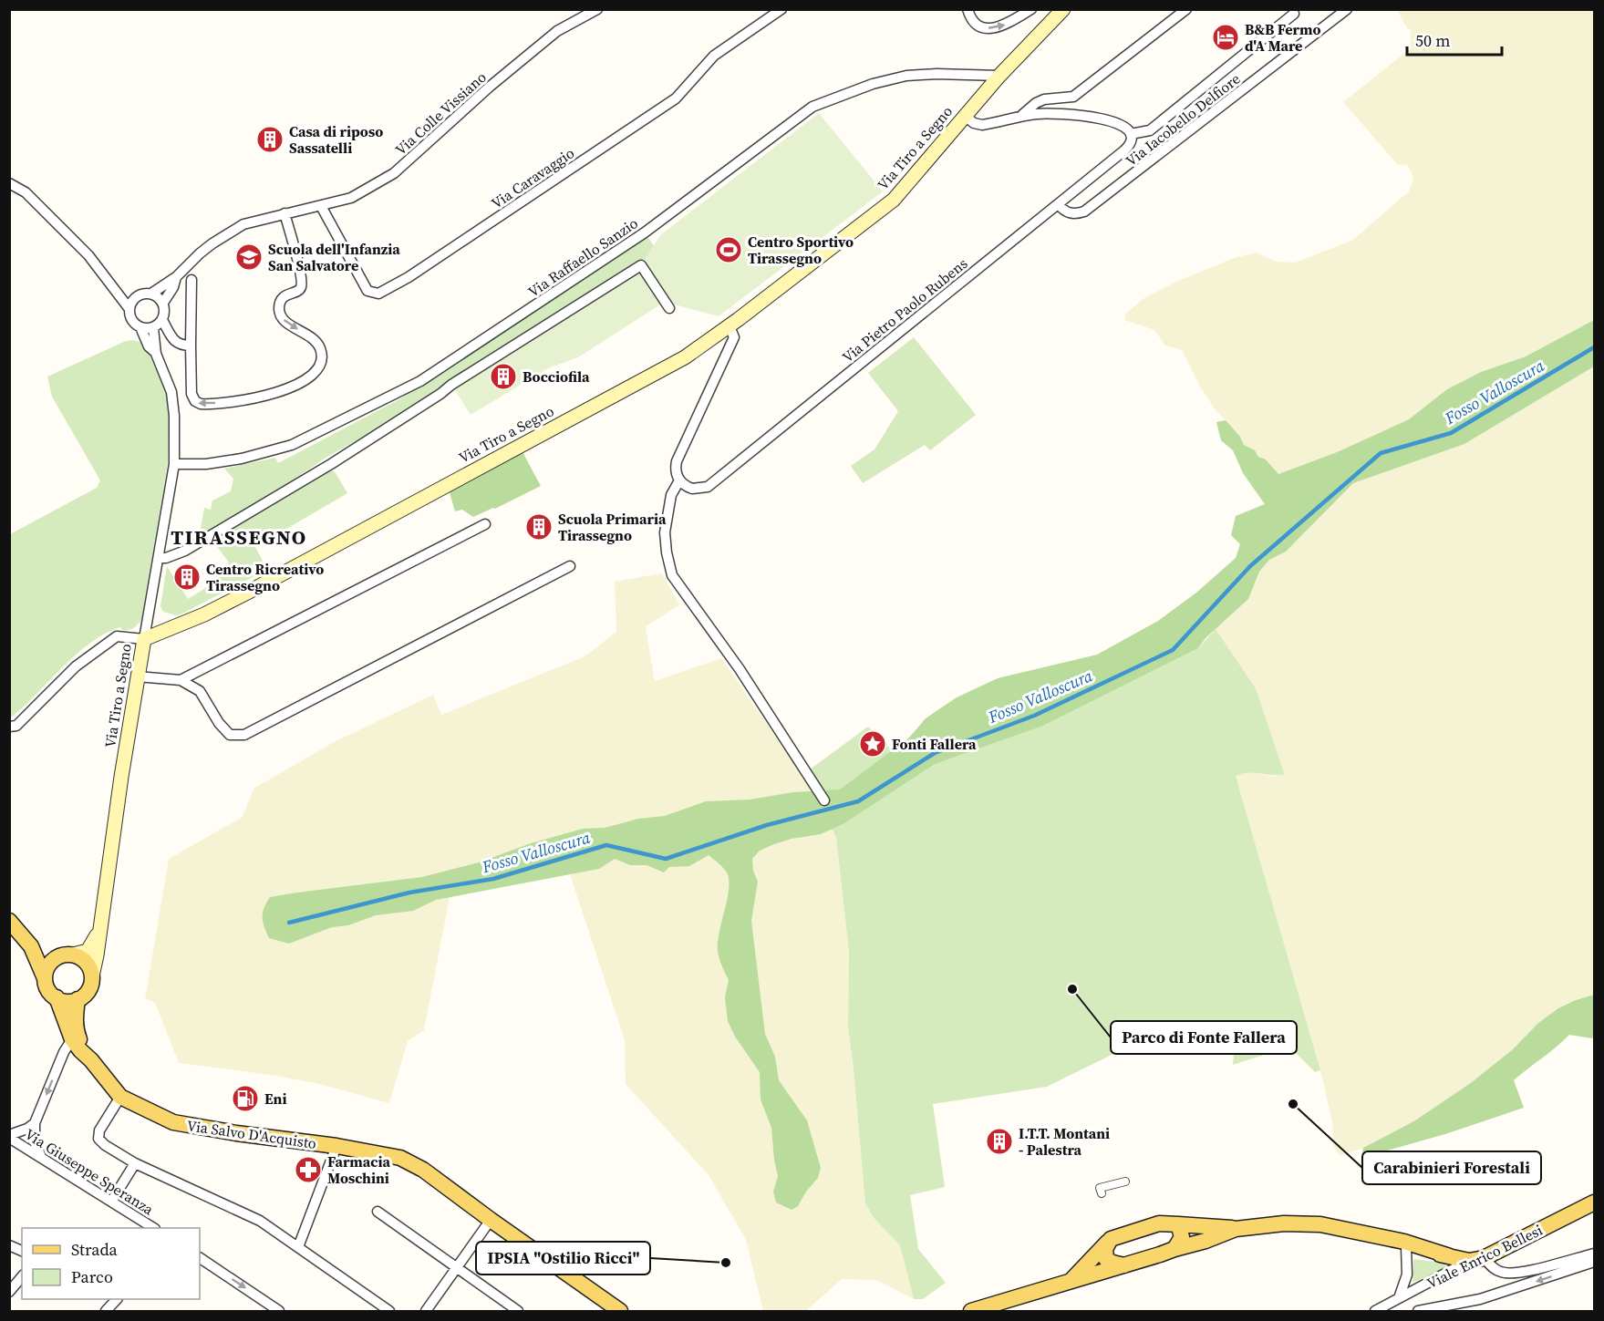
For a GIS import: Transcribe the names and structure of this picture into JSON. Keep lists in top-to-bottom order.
{
  "streets": {
    "main road": ["Via Tiro a Segno", "Via Salvo D'Acquisto", "Viale Enrico Bellesi"],
    "street": [
      "Via Colle Vissiano",
      "Via Iacobello Delfiore",
      "Via Caravaggio",
      "Via Raffaello Sanzio",
      "Via Pietro Paolo Rubens",
      "Via Giuseppe Speranza"
    ]
  },
  "crossings": [
    ["Via Colle Vissiano", "Via Caravaggio"],
    ["Via Iacobello Delfiore", "Via Pietro Paolo Rubens"],
    ["Via Tiro a Segno", "Via Raffaello Sanzio"]
  ],
  "districts": ["TIRASSEGNO"],
  "water": ["Fosso Valloscura"],
  "places": {
    "hotel": ["B&B Fermo d'A Mare"],
    "building": [
      "Casa di riposo Sassatelli",
      "Bocciofila",
      "Scuola Primaria Tirassegno",
      "Centro Ricreativo Tirassegno",
      "I.T.T. Montani - Palestra"
    ],
    "sports": ["Centro Sportivo Tirassegno"],
    "school or university": ["Scuola dell'Infanzia San Salvatore"],
    "place": ["Fonti Fallera"],
    "other": ["Parco di Fonte Fallera", "Carabinieri Forestali", "IPSIA \"Ostilio Ricci\""],
    "fuel station": ["Eni"],
    "pharmacy": ["Farmacia Moschini"]
  },
  "legend": ["Strada", "Parco"],
  "scale_bar": "50 m"
}
